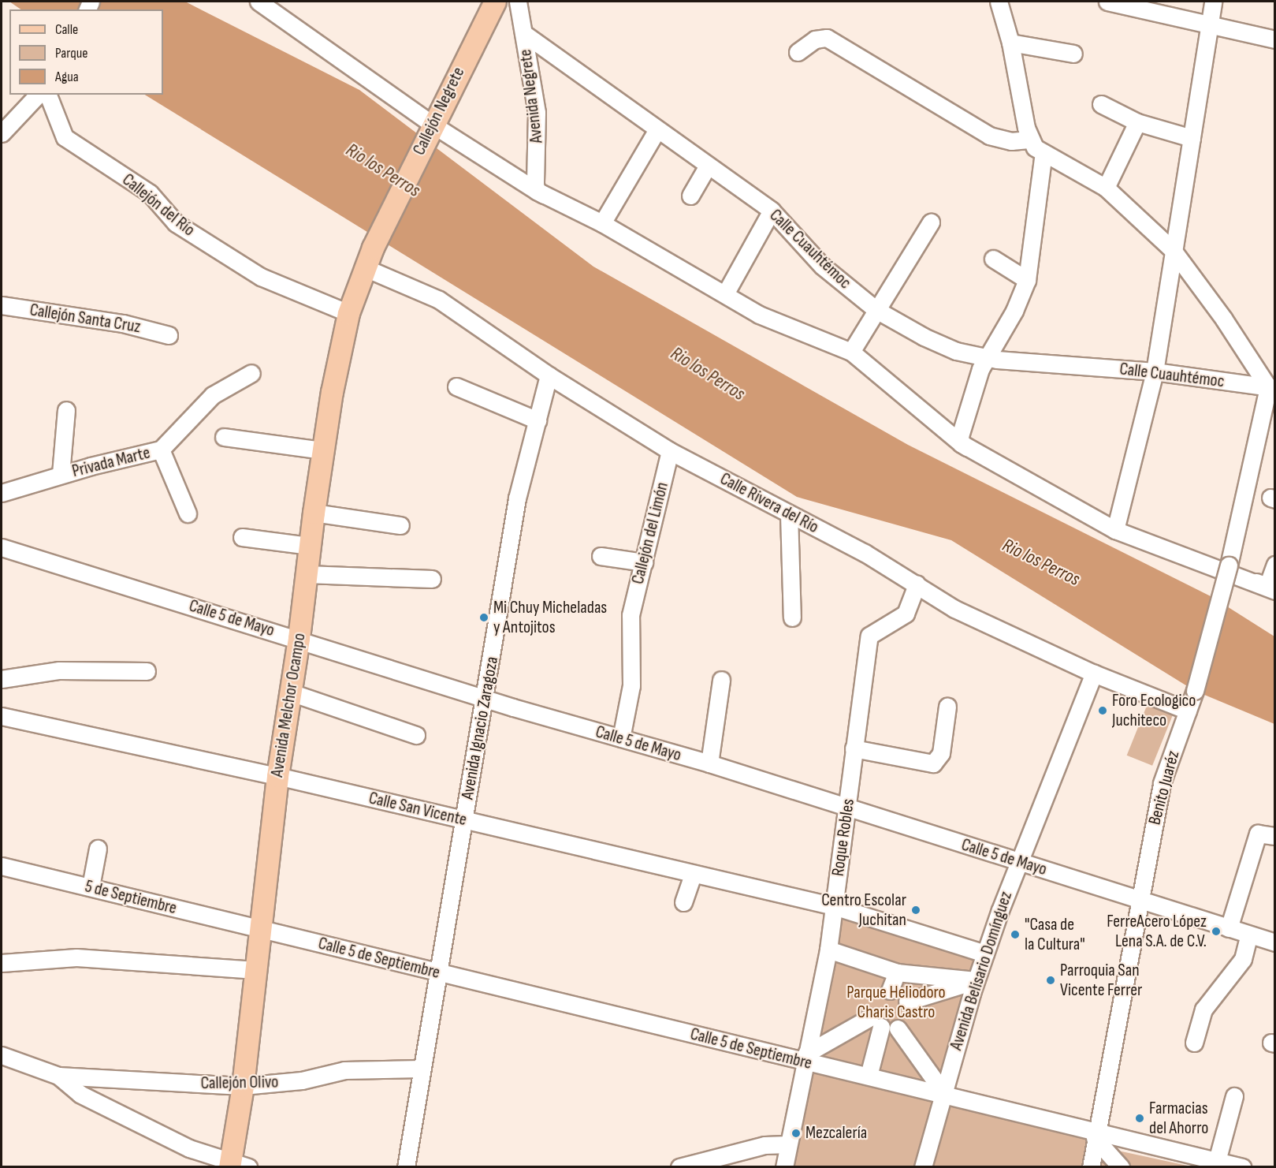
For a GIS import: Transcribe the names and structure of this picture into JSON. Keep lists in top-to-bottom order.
{
  "streets": {
    "main road": ["Callejón Negrete", "Avenida Melchor Ocampo"],
    "street": [
      "Avenida Negrete",
      "Callejón del Río",
      "Calle Cuauhtémoc",
      "Callejón Santa Cruz",
      "Privada Marte",
      "Calle Rivera del Río",
      "Callejón del Limón",
      "Calle 5 de Mayo",
      "Avenida Ignacio Zaragoza",
      "Benito Juaréz",
      "Calle San Vicente",
      "Roque Robles",
      "5 de Septiembre",
      "Calle 5 de Septiembre",
      "Avenida Belisario Domínguez",
      "Callejón Olivo"
    ]
  },
  "crossings": [
    ["Avenida Negrete", "Calle Cuauhtémoc"],
    ["Callejón Negrete", "Avenida Melchor Ocampo"],
    ["Callejón del Río", "Avenida Melchor Ocampo"],
    ["Calle Cuauhtémoc", "Benito Juaréz"],
    ["Calle Rivera del Río", "Callejón del Limón"],
    ["Calle Rivera del Río", "Avenida Melchor Ocampo"],
    ["Calle Rivera del Río", "Avenida Ignacio Zaragoza"],
    ["Calle Rivera del Río", "Benito Juaréz"],
    ["Calle Rivera del Río", "Roque Robles"],
    ["Calle Rivera del Río", "Avenida Belisario Domínguez"],
    ["Callejón del Limón", "Calle 5 de Mayo"],
    ["Calle 5 de Mayo", "Avenida Melchor Ocampo"],
    ["Calle 5 de Mayo", "Avenida Ignacio Zaragoza"],
    ["Calle 5 de Mayo", "Benito Juaréz"],
    ["Calle 5 de Mayo", "Roque Robles"],
    ["Calle 5 de Mayo", "Avenida Belisario Domínguez"],
    ["Avenida Melchor Ocampo", "Calle San Vicente"],
    ["Avenida Melchor Ocampo", "5 de Septiembre"],
    ["Avenida Melchor Ocampo", "Calle 5 de Septiembre"],
    ["Avenida Melchor Ocampo", "Callejón Olivo"],
    ["Avenida Ignacio Zaragoza", "Calle San Vicente"],
    ["Avenida Ignacio Zaragoza", "Calle 5 de Septiembre"],
    ["Avenida Ignacio Zaragoza", "Callejón Olivo"],
    ["Benito Juaréz", "Calle 5 de Septiembre"],
    ["Calle San Vicente", "Roque Robles"],
    ["Calle San Vicente", "Avenida Belisario Domínguez"],
    ["Roque Robles", "Calle 5 de Septiembre"],
    ["5 de Septiembre", "Calle 5 de Septiembre"],
    ["Calle 5 de Septiembre", "Avenida Belisario Domínguez"]
  ],
  "water": ["Rio los Perros"],
  "parks": ["Parque Heliodoro Charis Castro"],
  "places": [
    "Mi Chuy Micheladas y Antojitos",
    "Foro Ecologico Juchiteco",
    "Centro Escolar Juchitan",
    "FerreAcero López Lena S.A. de C.V.",
    "\"Casa de la Cultura\"",
    "Parroquia San Vicente Ferrer",
    "Farmacias del Ahorro",
    "Mezcalería"
  ],
  "legend": ["Calle", "Parque", "Agua"]
}
